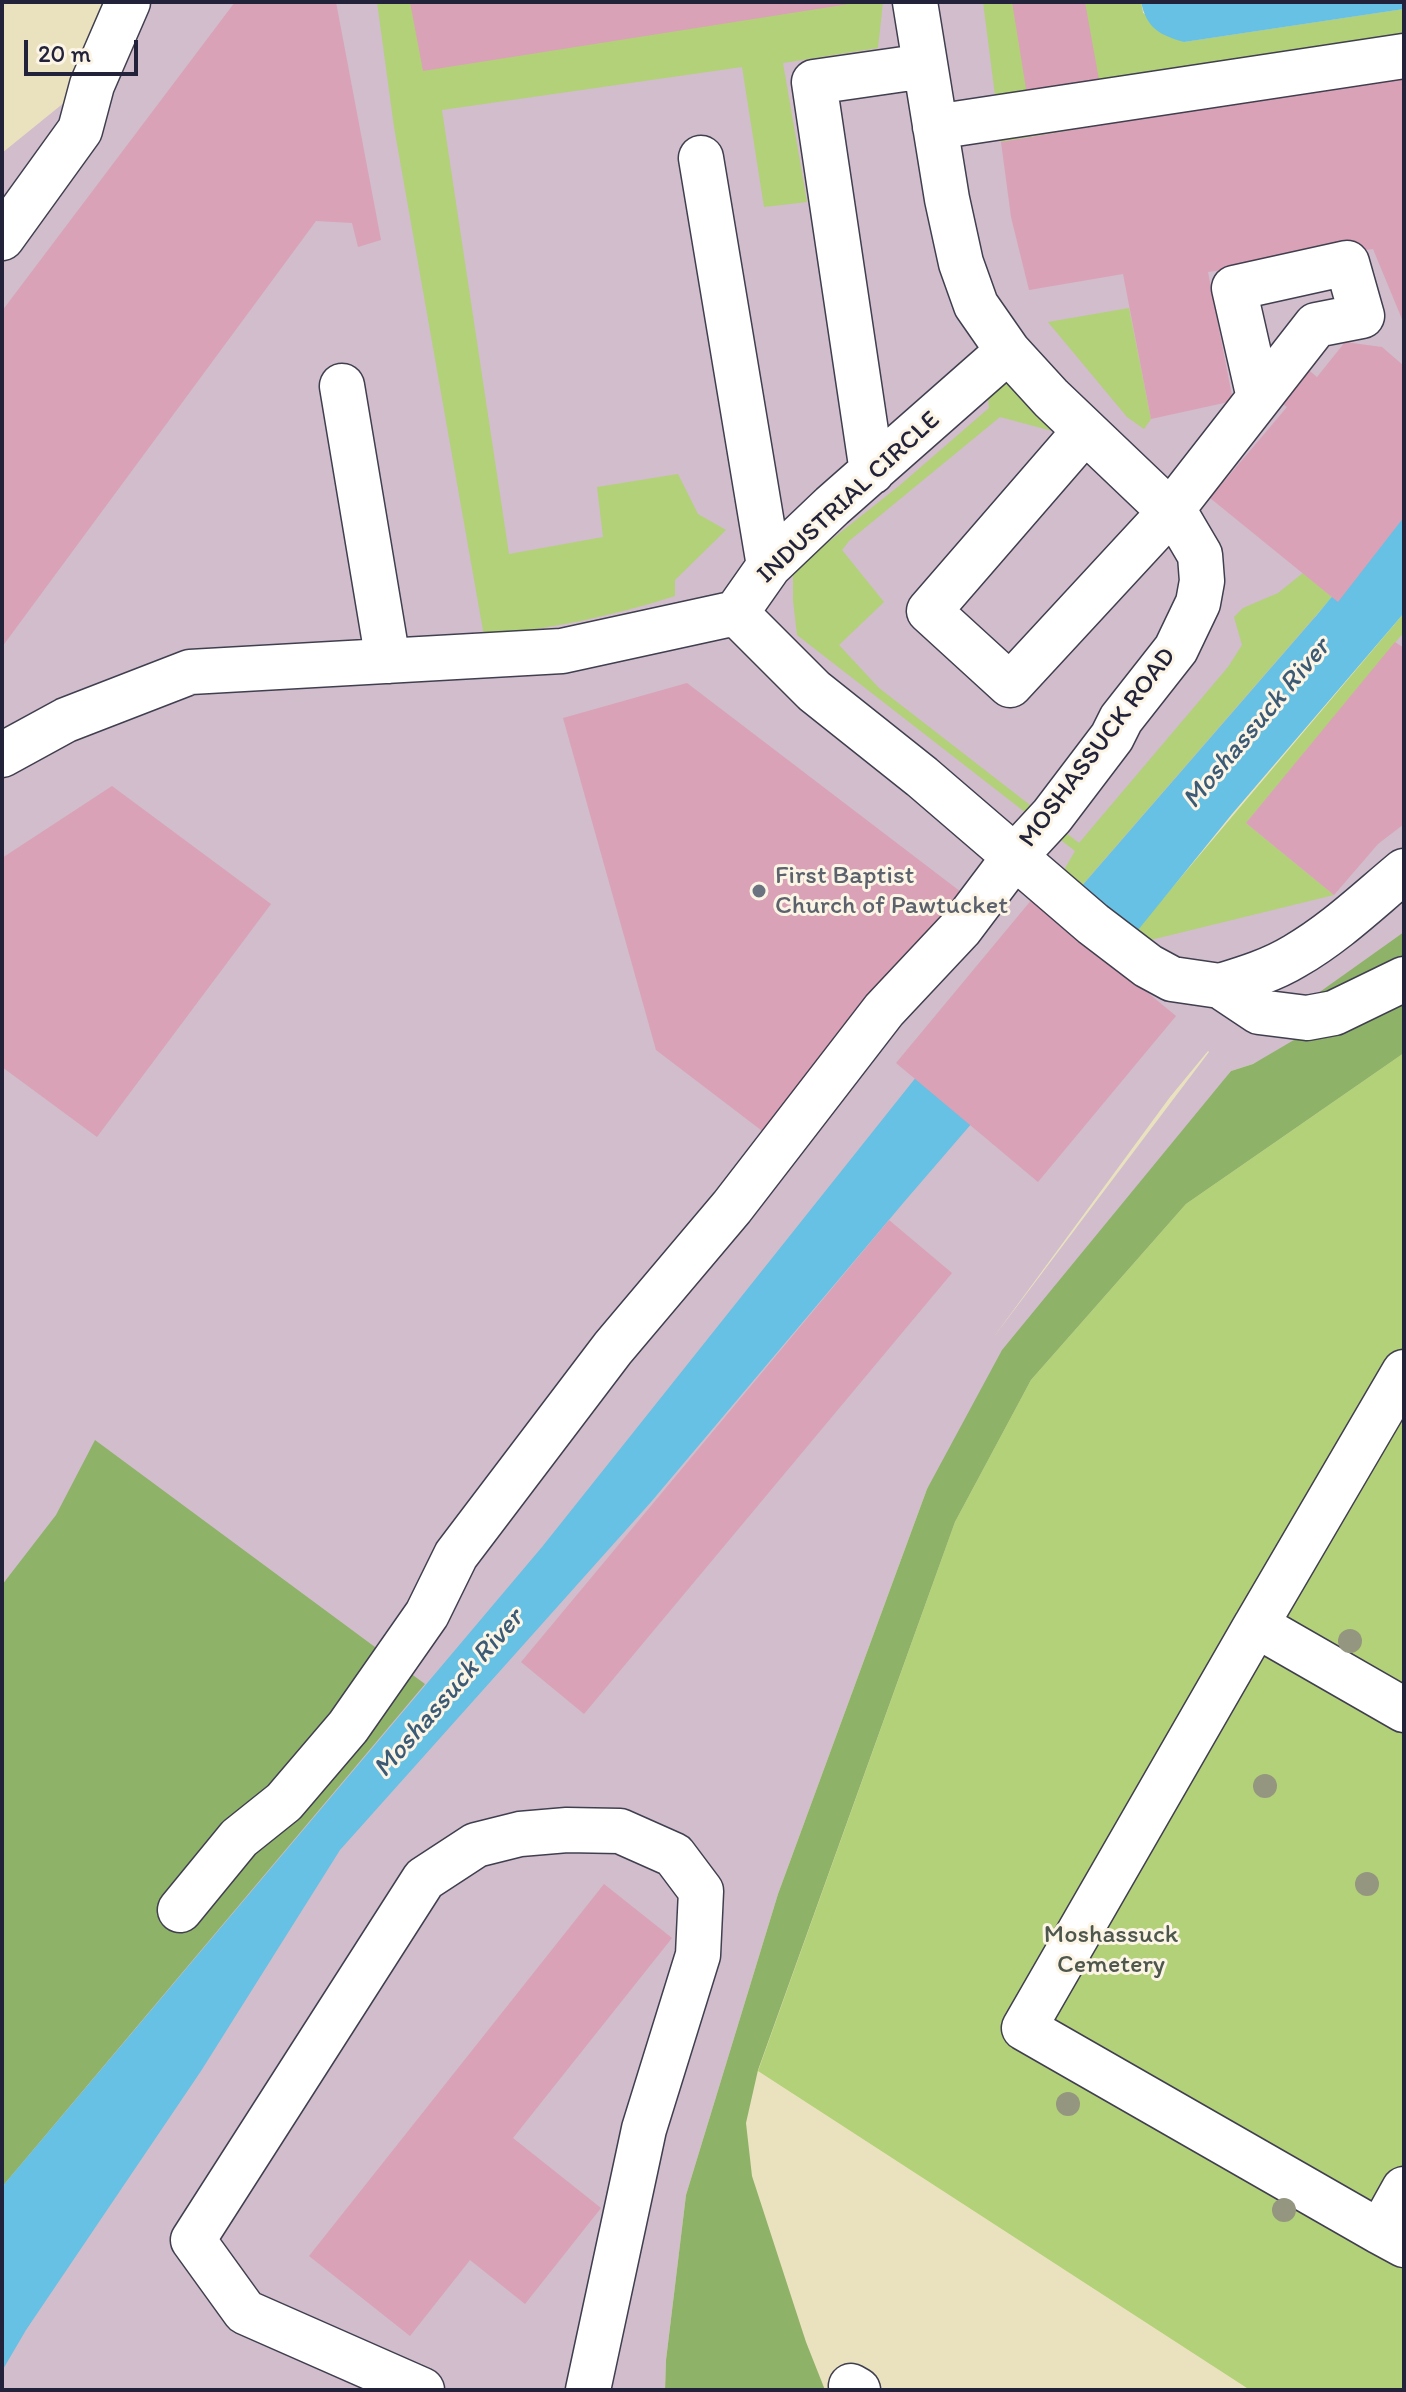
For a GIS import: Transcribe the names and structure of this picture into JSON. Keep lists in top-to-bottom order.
{
  "streets": {
    "street": ["INDUSTRIAL CIRCLE", "MOSHASSUCK ROAD"]
  },
  "crossings": [
    ["INDUSTRIAL CIRCLE", "MOSHASSUCK ROAD"]
  ],
  "water": ["Moshassuck River"],
  "parks": ["Moshassuck Cemetery"],
  "places": ["First Baptist Church of Pawtucket"],
  "scale_bar": "20 m"
}
